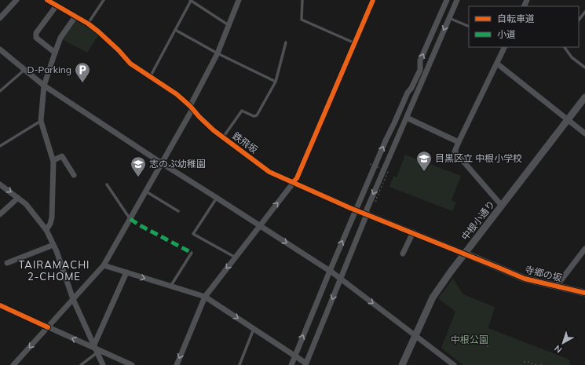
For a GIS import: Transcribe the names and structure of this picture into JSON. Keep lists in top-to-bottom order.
{
  "streets": {
    "street": ["鉄飛坂", "中根小通り", "寺郷の坂"]
  },
  "crossings": [
    ["鉄飛坂", "中根小通り"],
    ["鉄飛坂", "寺郷の坂"],
    ["中根小通り", "寺郷の坂"]
  ],
  "districts": ["TAIRAMACHI 2-CHOME"],
  "parks": ["中根公園"],
  "places": {
    "parking": ["D-Parking"],
    "school or university": ["目黒区立 中根小学校", "志のぶ幼稚園"]
  },
  "legend": ["自転車道", "小道"],
  "north": "bottom left"
}
